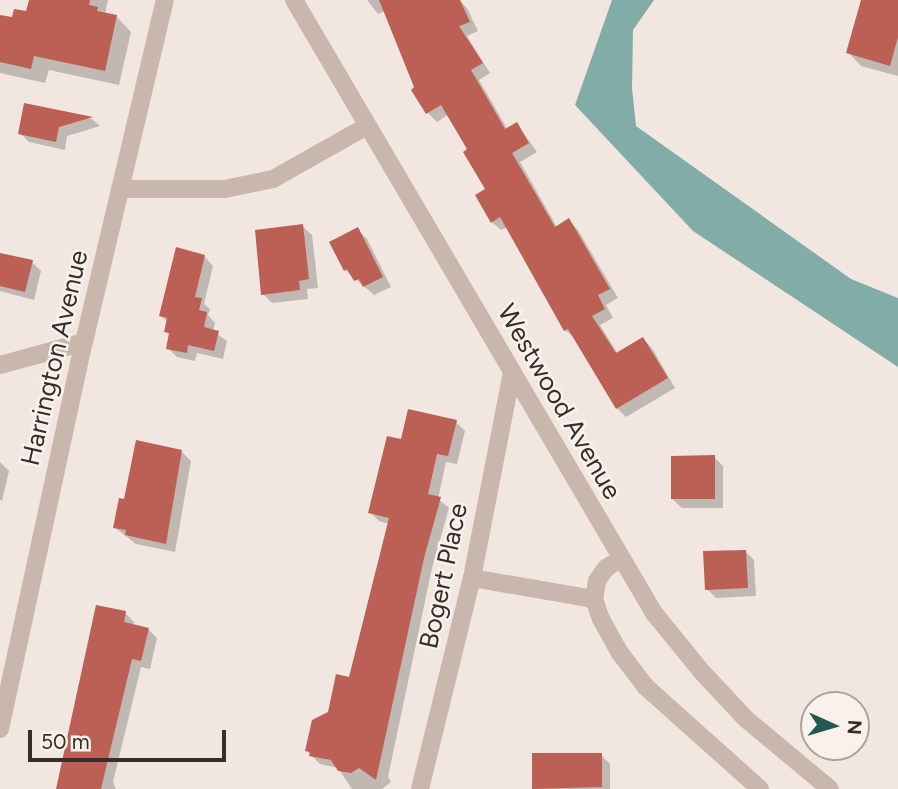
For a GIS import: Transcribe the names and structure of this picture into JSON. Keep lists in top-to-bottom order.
{
  "streets": {
    "street": ["Harrington Avenue", "Westwood Avenue", "Bogert Place"]
  },
  "crossings": [
    ["Westwood Avenue", "Bogert Place"]
  ],
  "scale_bar": "50 m",
  "north": "right"
}
